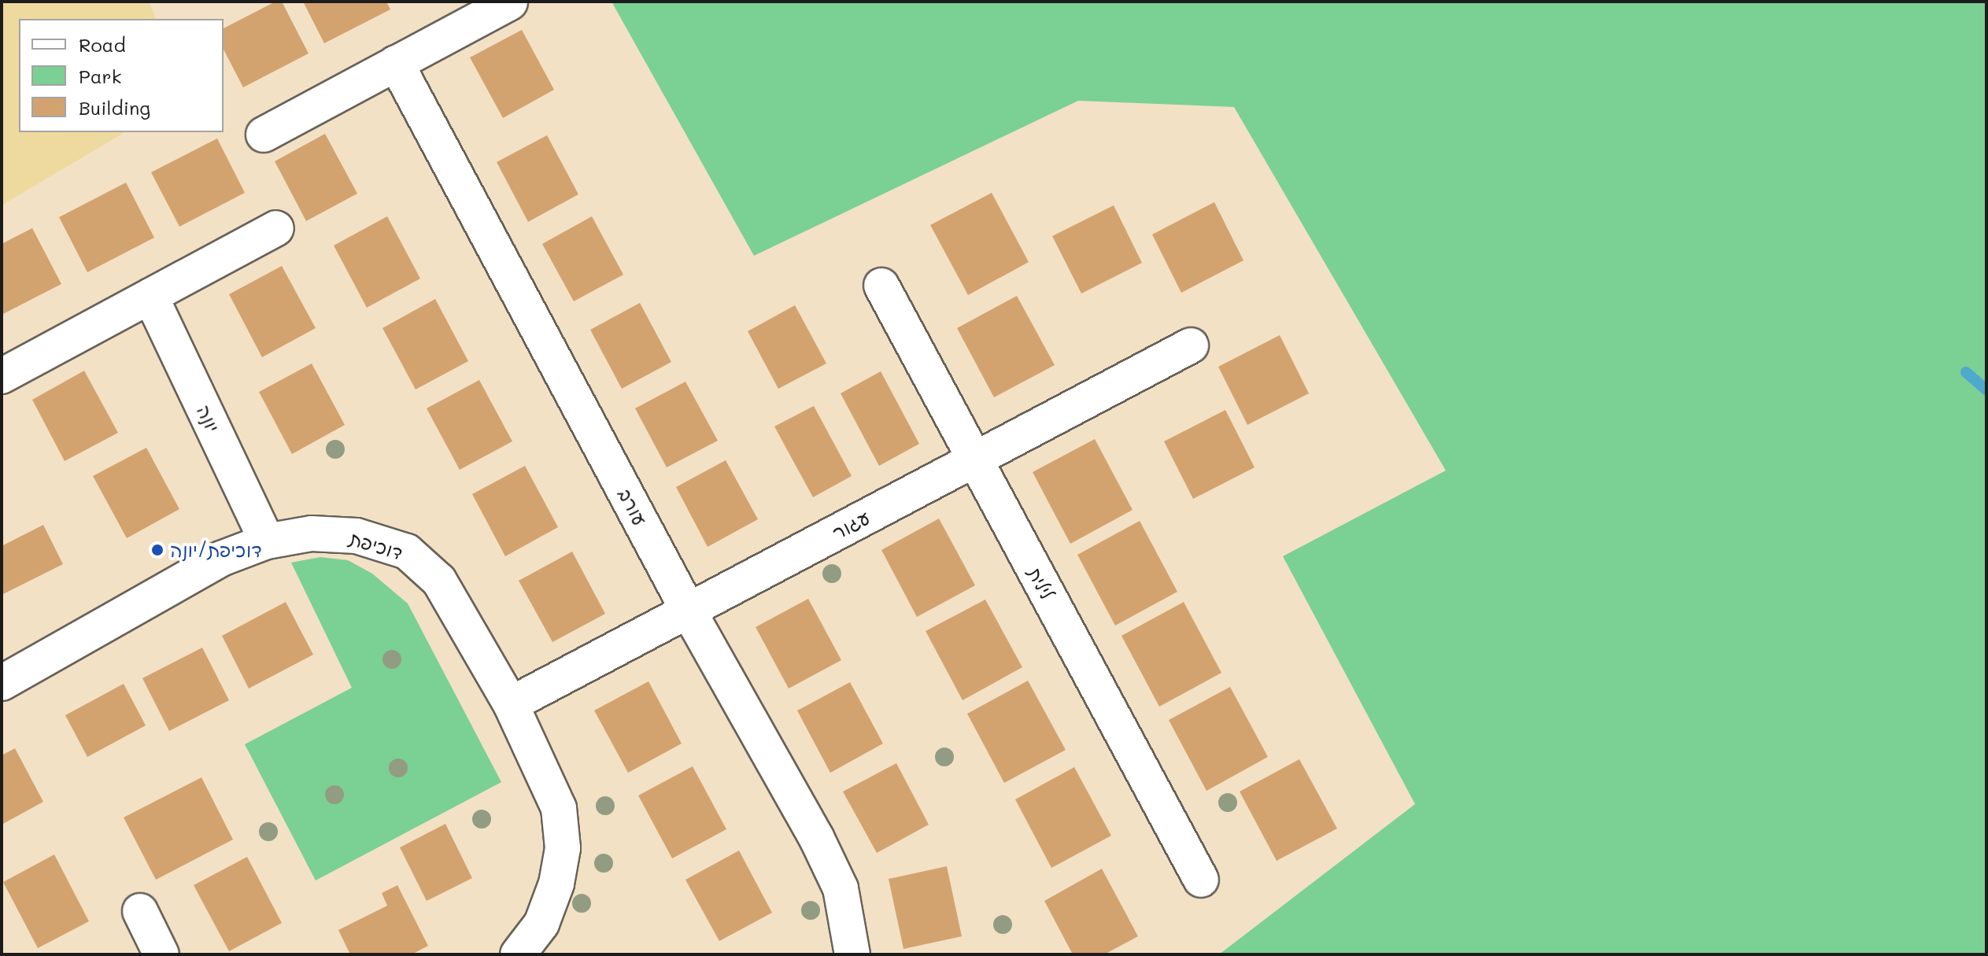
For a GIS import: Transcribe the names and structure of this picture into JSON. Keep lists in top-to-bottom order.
{
  "streets": {
    "street": [
      "יונה",
      "עורב",
      "עגור",
      "דוכיפת",
      "לילית"
    ]
  },
  "crossings": [
    ["יונה", "דוכיפת"],
    ["עורב", "עגור"],
    ["עגור", "דוכיפת"],
    ["עגור", "לילית"]
  ],
  "places": ["דוכיפת/יונה"],
  "legend": ["Road", "Park", "Building"]
}
